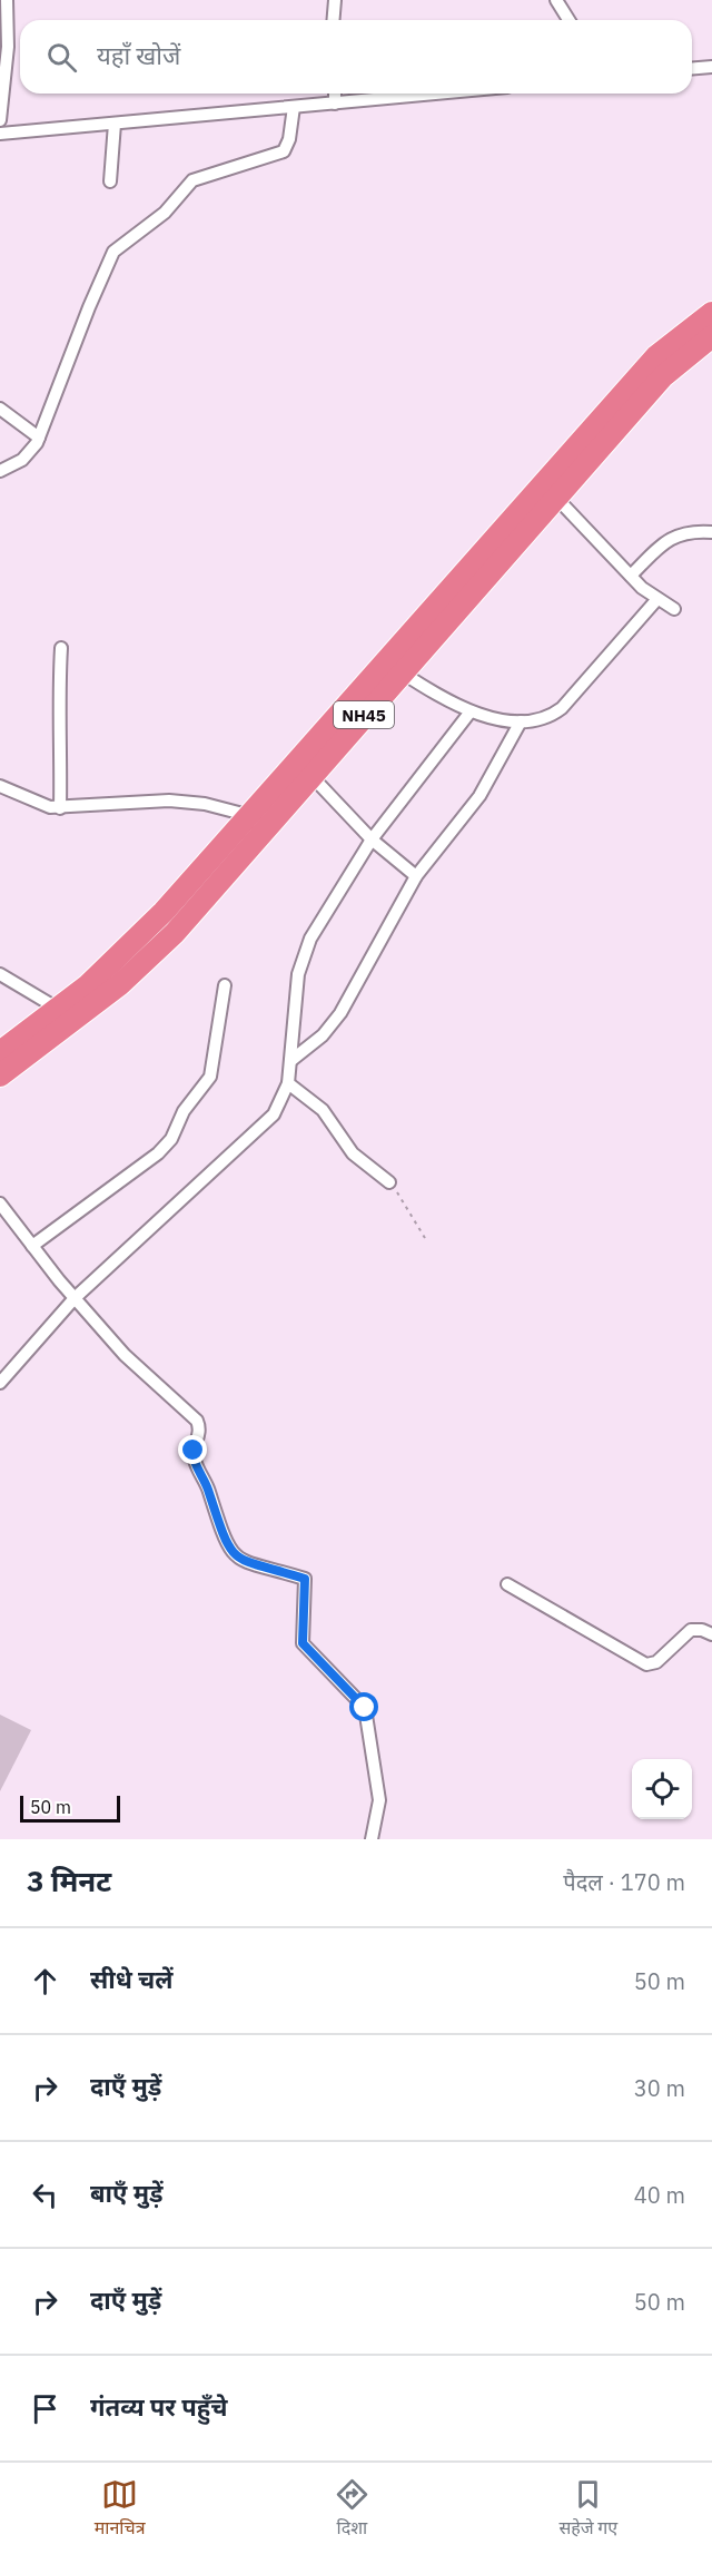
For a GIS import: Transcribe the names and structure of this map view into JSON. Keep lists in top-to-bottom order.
{
  "streets": {
    "highway": ["NH45"]
  },
  "scale_bar": "50 m",
  "page": {
    "search": "यहाँ खोजें",
    "scale": "50 m",
    "heading": ["3 मिनट", "पैदल · 170 m"],
    "list": [
      ["सीधे चलें", "50 m"],
      ["दाएँ मुड़ें", "30 m"],
      ["बाएँ मुड़ें", "40 m"],
      ["दाएँ मुड़ें", "50 m"],
      "गंतव्य पर पहुँचे"
    ],
    "nav": ["मानचित्र", "दिशा", "सहेजे गए"]
  }
}
